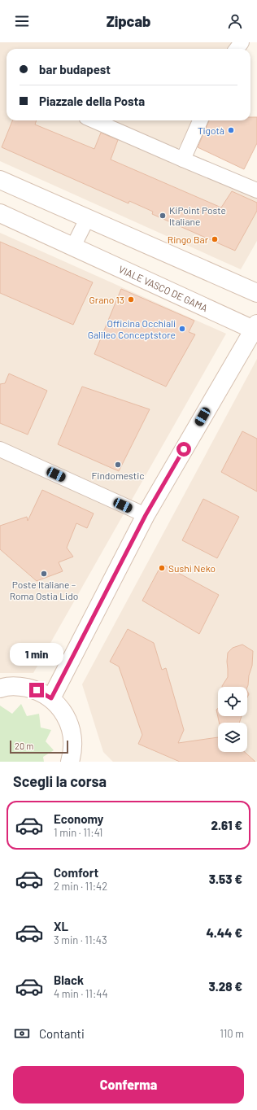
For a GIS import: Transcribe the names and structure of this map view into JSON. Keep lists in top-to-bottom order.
{
  "streets": {
    "street": ["VIALE VASCO DE GAMA"]
  },
  "places": [
    "Tigotà",
    "KiPoint Poste Italiane",
    "Ringo Bar",
    "Grano 13",
    "Officina Occhiali Galileo Conceptstore",
    "Findomestic",
    "Sushi Neko",
    "Poste Italiane – Roma Ostia Lido"
  ],
  "scale_bar": "20 m",
  "page": {
    "header": "Zipcab",
    "banner": ["bar budapest", "Piazzale della Posta"],
    "bubble": "1 min",
    "scale": "20 m",
    "heading": "Scegli la corsa",
    "list": [
      {
        "name": "Economy",
        "note": "1 min · 11:41",
        "value": "2.61 €"
      },
      {
        "name": "Comfort",
        "note": "2 min · 11:42",
        "value": "3.53 €"
      },
      {
        "name": "XL",
        "note": "3 min · 11:43",
        "value": "4.44 €"
      },
      {
        "name": "Black",
        "note": "4 min · 11:44",
        "value": "3.28 €"
      }
    ],
    "pay": ["Contanti", "110 m"],
    "buttons": "Conferma"
  }
}
